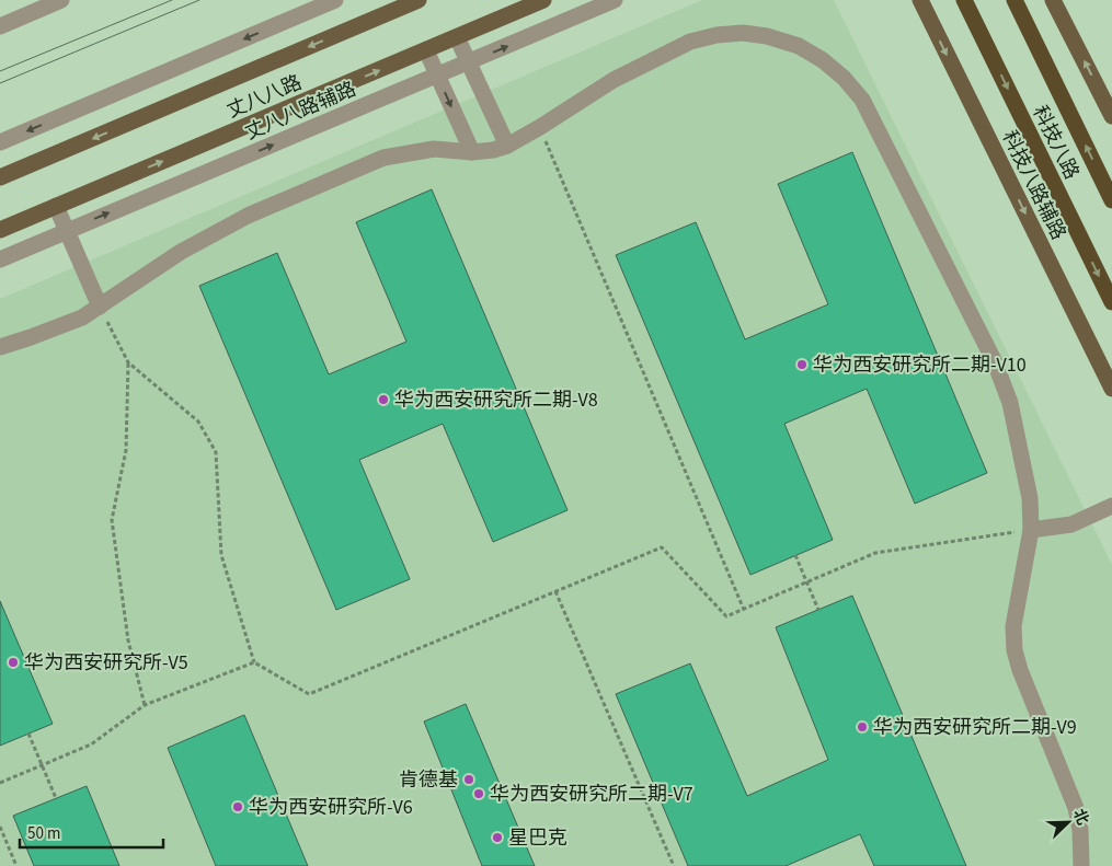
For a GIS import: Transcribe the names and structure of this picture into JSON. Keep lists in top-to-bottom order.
{
  "streets": {
    "highway": ["科技八路"],
    "main road": ["丈八八路", "科技八路辅路"],
    "street": ["丈八八路辅路"]
  },
  "one_way": ["科技八路辅路"],
  "places": [
    "华为西安研究所二期-V10",
    "华为西安研究所二期-V8",
    "华为西安研究所-V5",
    "华为西安研究所二期-V9",
    "肯德基",
    "华为西安研究所二期-V7",
    "华为西安研究所-V6",
    "星巴克"
  ],
  "scale_bar": "50 m",
  "north": "top right"
}
